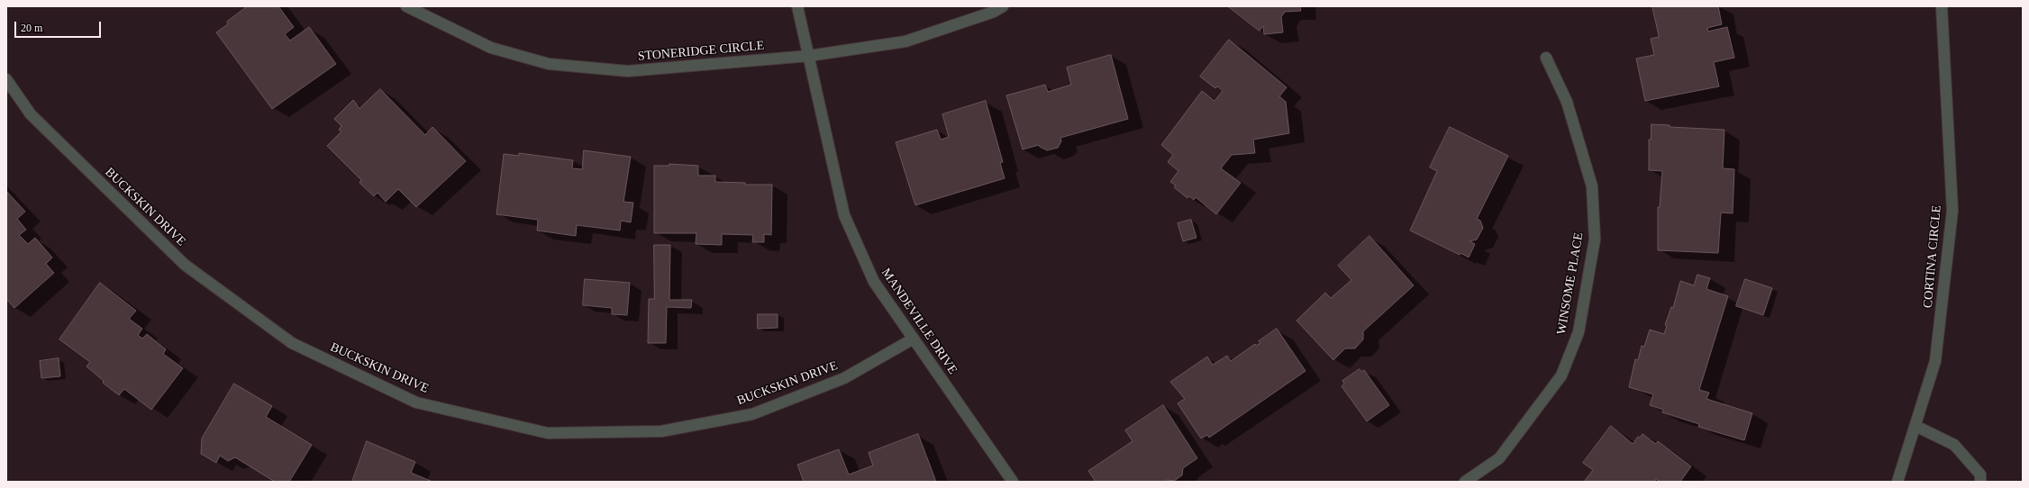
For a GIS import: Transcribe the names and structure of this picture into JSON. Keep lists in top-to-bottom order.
{
  "streets": {
    "street": [
      "STONERIDGE CIRCLE",
      "BUCKSKIN DRIVE",
      "CORTINA CIRCLE",
      "WINSOME PLACE",
      "MANDEVILLE DRIVE"
    ]
  },
  "crossings": [
    ["STONERIDGE CIRCLE", "MANDEVILLE DRIVE"],
    ["BUCKSKIN DRIVE", "MANDEVILLE DRIVE"]
  ],
  "scale_bar": "20 m"
}
